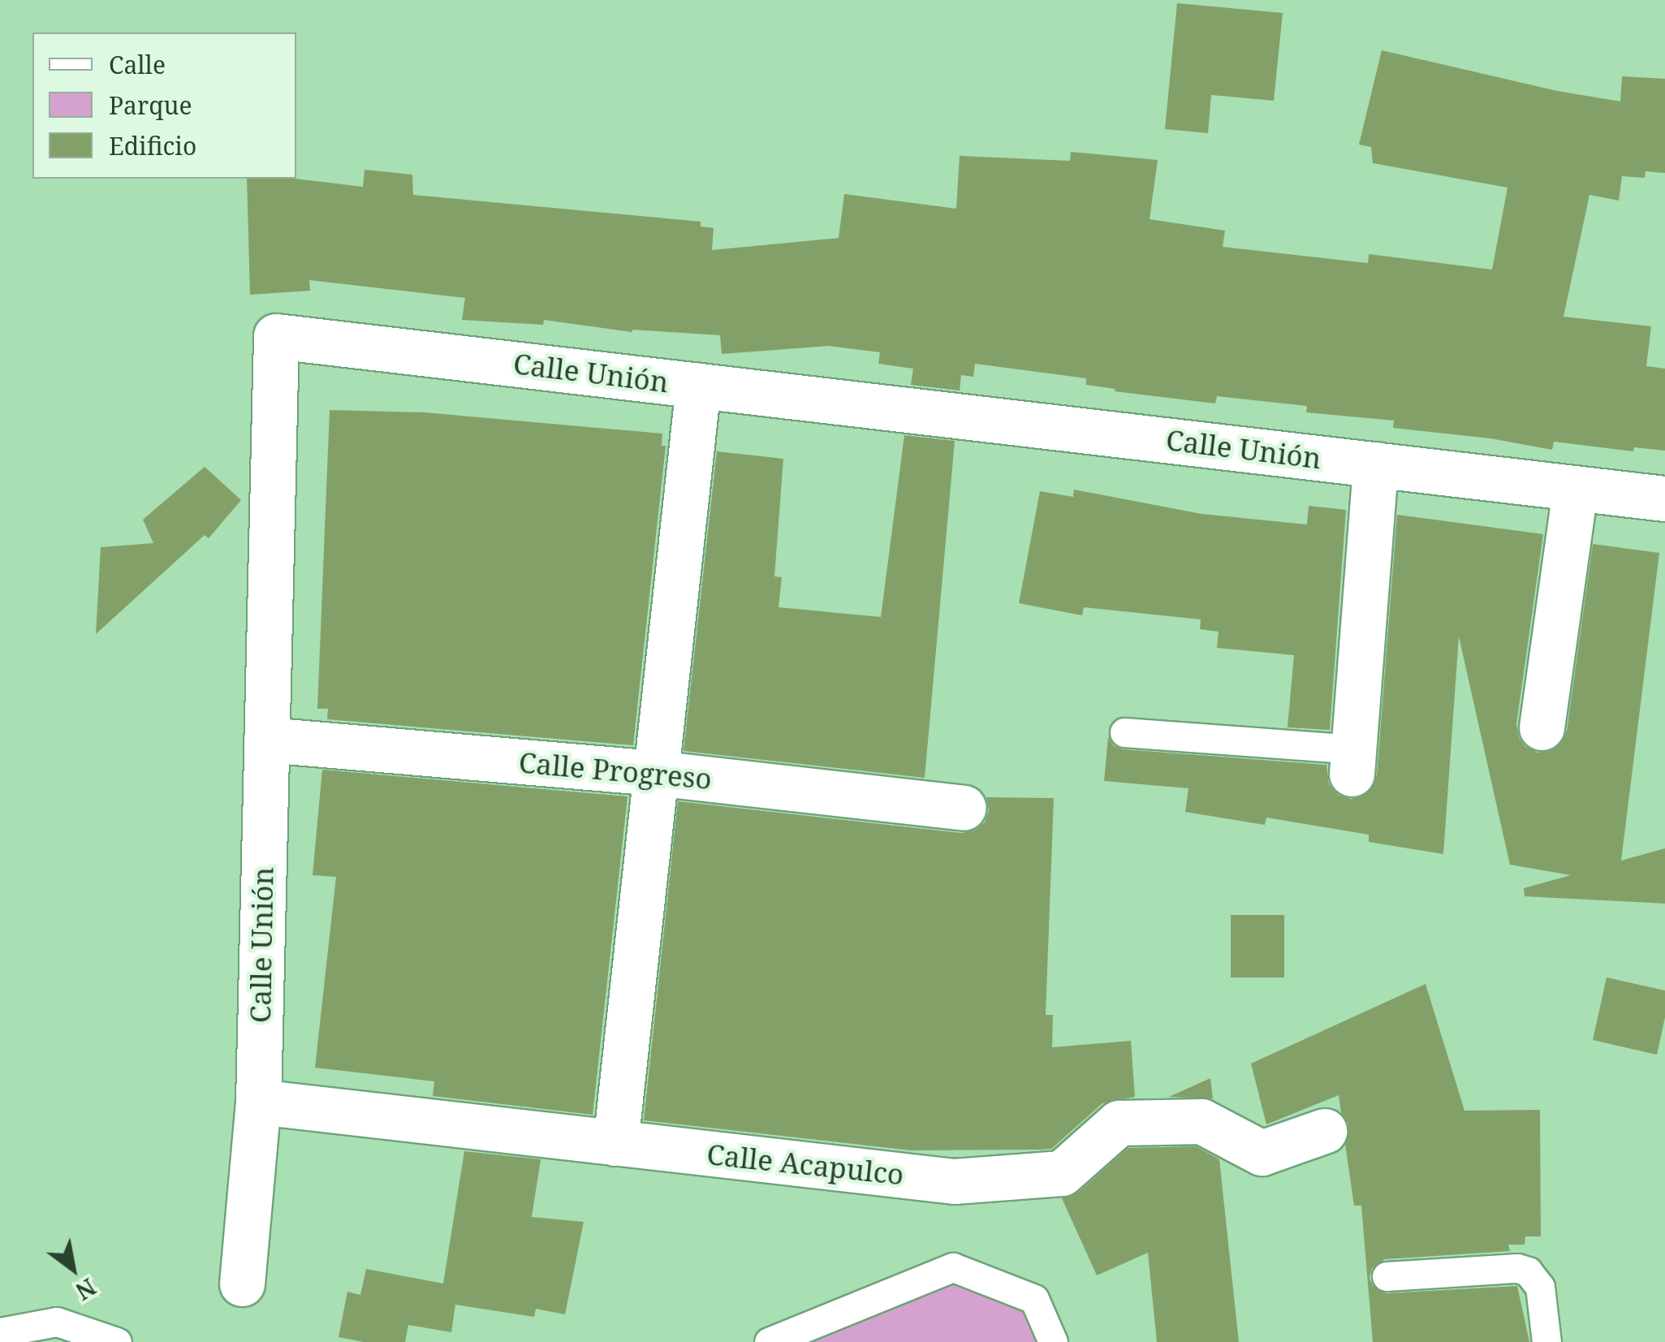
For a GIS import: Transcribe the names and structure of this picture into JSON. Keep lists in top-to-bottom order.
{
  "streets": {
    "street": ["Calle Unión", "Calle Progreso", "Calle Acapulco"]
  },
  "crossings": [
    ["Calle Unión", "Calle Progreso"],
    ["Calle Unión", "Calle Acapulco"]
  ],
  "legend": ["Calle", "Parque", "Edificio"],
  "north": "bottom right"
}
